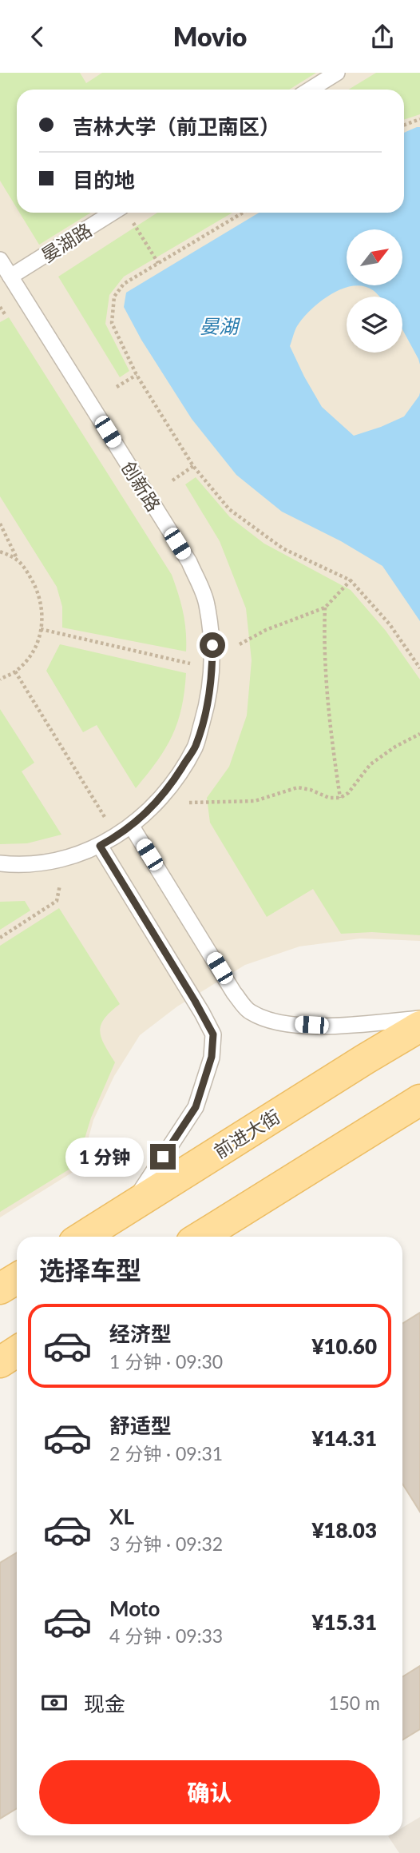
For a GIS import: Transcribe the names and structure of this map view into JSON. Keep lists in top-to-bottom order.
{
  "streets": {
    "main road": ["前进大街"],
    "lane": ["晏湖路", "创新路"]
  },
  "crossings": [
    ["晏湖路", "创新路"]
  ],
  "water": ["晏湖"],
  "north": "top right",
  "page": {
    "header": "Movio",
    "banner": ["吉林大学（前卫南区）", "目的地"],
    "bubble": "1 分钟",
    "heading": "选择车型",
    "list": [
      {
        "name": "经济型",
        "note": "1 分钟 · 09:30",
        "value": "¥10.60"
      },
      {
        "name": "舒适型",
        "note": "2 分钟 · 09:31",
        "value": "¥14.31"
      },
      {
        "name": "XL",
        "note": "3 分钟 · 09:32",
        "value": "¥18.03"
      },
      {
        "name": "Moto",
        "note": "4 分钟 · 09:33",
        "value": "¥15.31"
      }
    ],
    "pay": ["现金", "150 m"],
    "buttons": "确认"
  }
}
